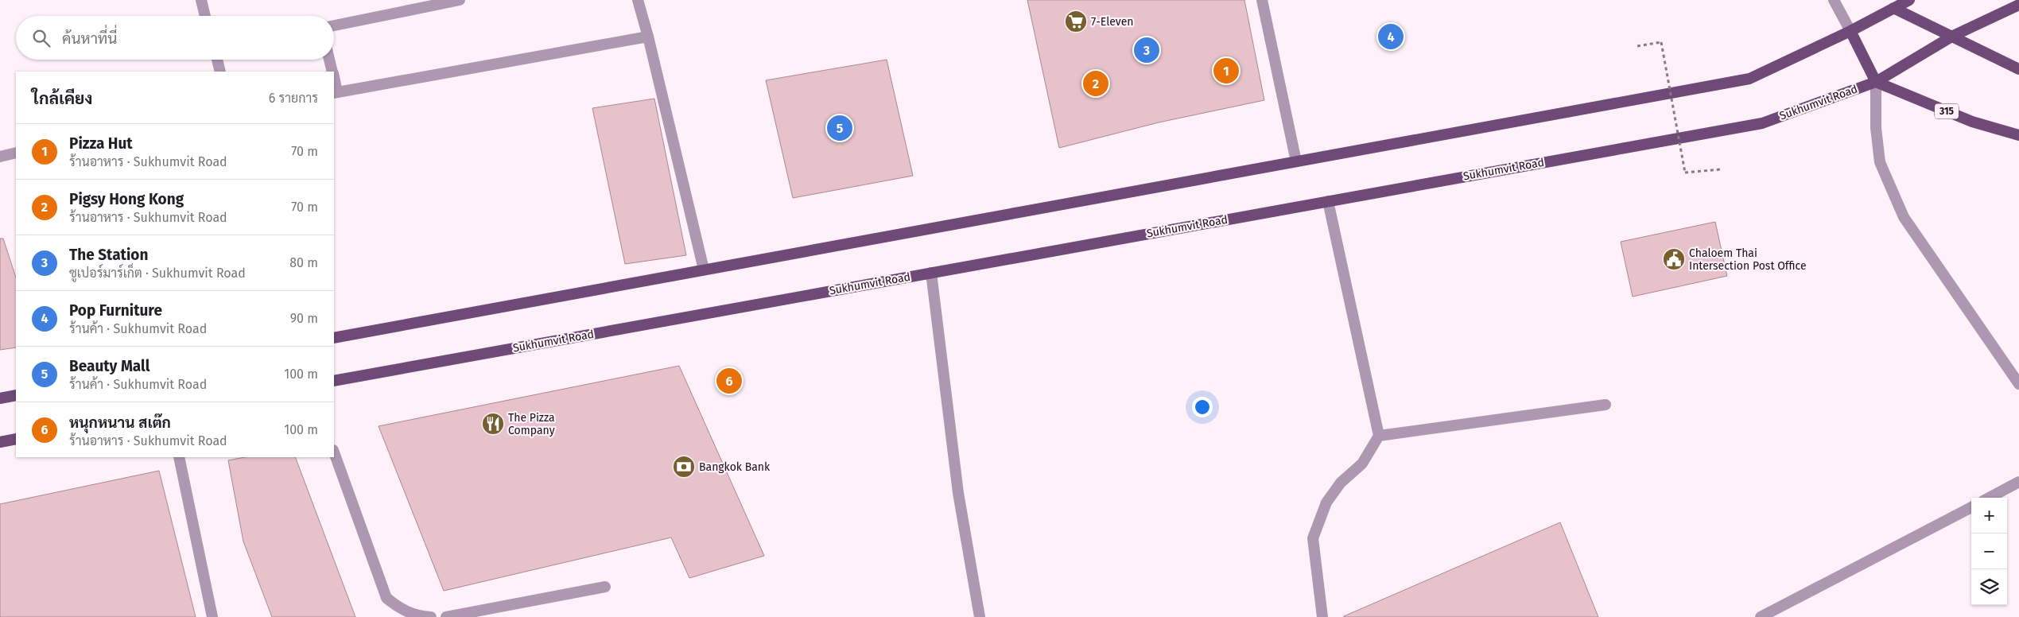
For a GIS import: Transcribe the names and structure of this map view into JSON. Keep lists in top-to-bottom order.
{
  "streets": {
    "main road": ["Sukhumvit Road", "315"]
  },
  "crossings": [
    ["Sukhumvit Road", "315"]
  ],
  "places": {
    "supermarket": ["7-Eleven"],
    "public building": ["Chaloem Thai Intersection Post Office"],
    "restaurant": ["The Pizza Company"],
    "bank": ["Bangkok Bank"]
  },
  "page": {
    "search": "ค้นหาที่นี่",
    "pins": [
      "4",
      "3",
      "1",
      "2",
      "5",
      "6"
    ],
    "heading": ["ใกล้เคียง", "6 รายการ"],
    "list": [
      {
        "mark": "1",
        "name": "Pizza Hut",
        "note": "ร้านอาหาร · Sukhumvit Road",
        "value": "70 m"
      },
      {
        "mark": "2",
        "name": "Pigsy Hong Kong",
        "note": "ร้านอาหาร · Sukhumvit Road",
        "value": "70 m"
      },
      {
        "mark": "3",
        "name": "The Station",
        "note": "ซูเปอร์มาร์เก็ต · Sukhumvit Road",
        "value": "80 m"
      },
      {
        "mark": "4",
        "name": "Pop Furniture",
        "note": "ร้านค้า · Sukhumvit Road",
        "value": "90 m"
      },
      {
        "mark": "5",
        "name": "Beauty Mall",
        "note": "ร้านค้า · Sukhumvit Road",
        "value": "100 m"
      },
      {
        "mark": "6",
        "name": "หนุกหนาน สเต๊ก",
        "note": "ร้านอาหาร · Sukhumvit Road",
        "value": "100 m"
      }
    ],
    "map_buttons": ["+", "−"]
  }
}
